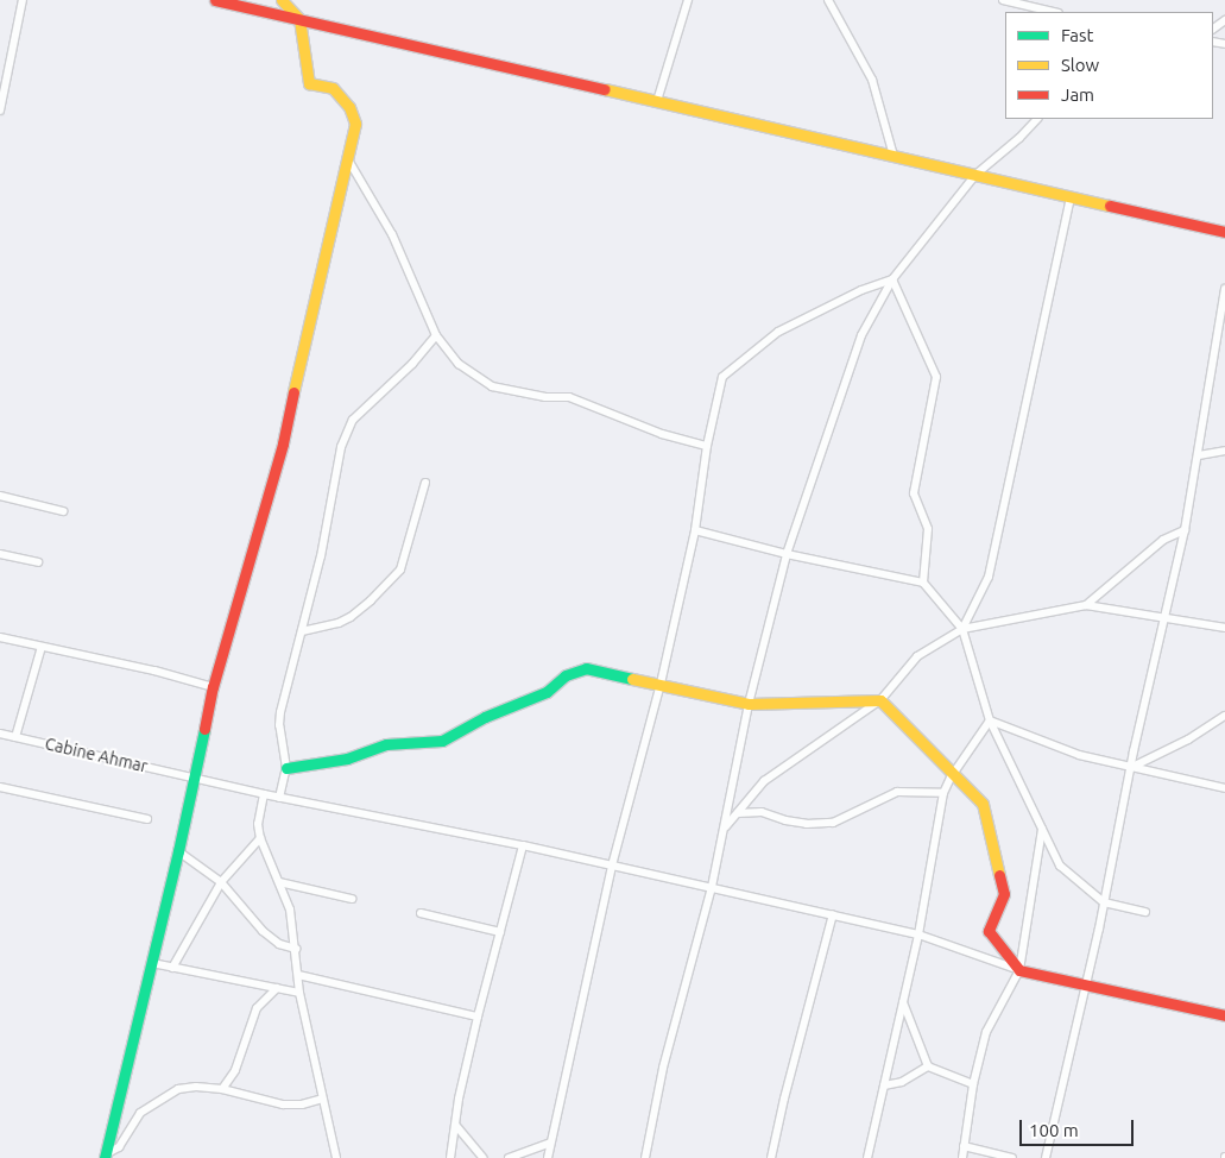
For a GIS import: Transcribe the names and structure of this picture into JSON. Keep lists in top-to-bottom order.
{
  "streets": {
    "street": ["Cabine Ahmar"]
  },
  "legend": ["Fast", "Slow", "Jam"],
  "scale_bar": "100 m"
}
